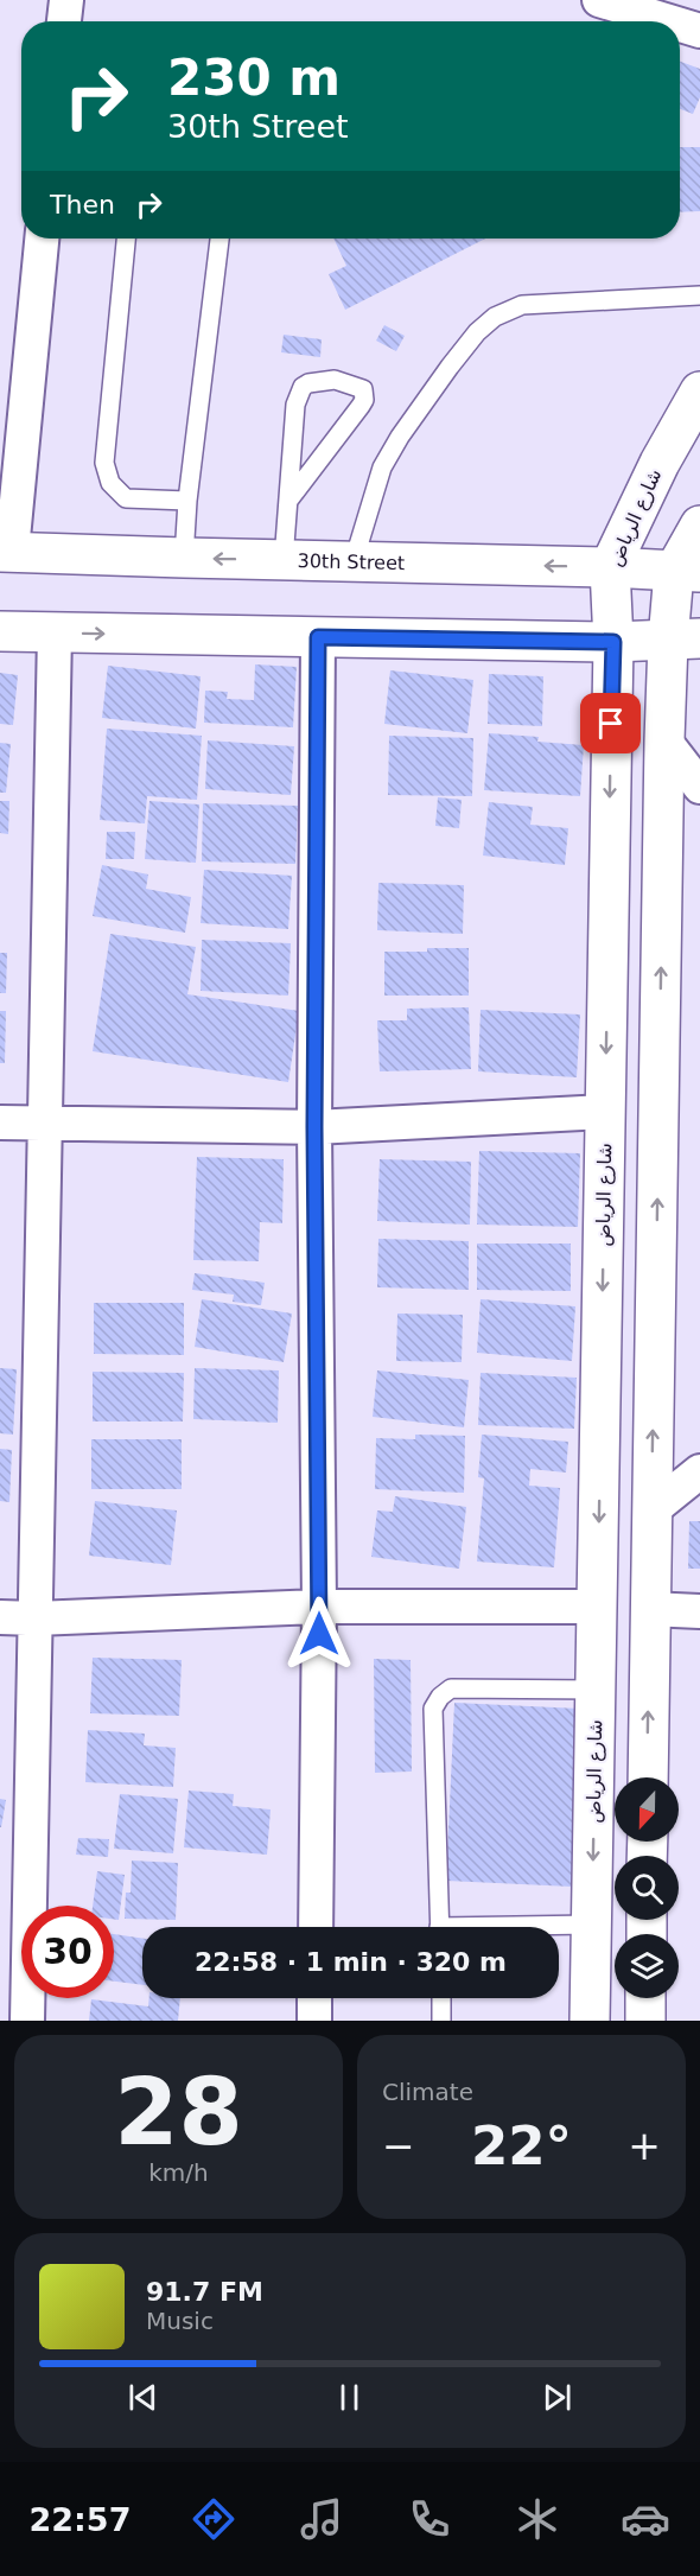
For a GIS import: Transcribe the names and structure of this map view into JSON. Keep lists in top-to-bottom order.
{
  "streets": {
    "main road": ["شارع الرياض", "30th Street"]
  },
  "crossings": [
    ["شارع الرياض", "30th Street"]
  ],
  "north": "bottom",
  "page": {
    "turn": ["230 m", "30th Street"],
    "then": "Then",
    "limit": "30",
    "trip": "22:58 · 1 min · 320 m",
    "tile": [
      ["28", "km/h"],
      "Climate"
    ],
    "heat": ["−", "22°", "+"],
    "song": ["91.7 FM", "Music"],
    "tabs": "22:57"
  }
}
